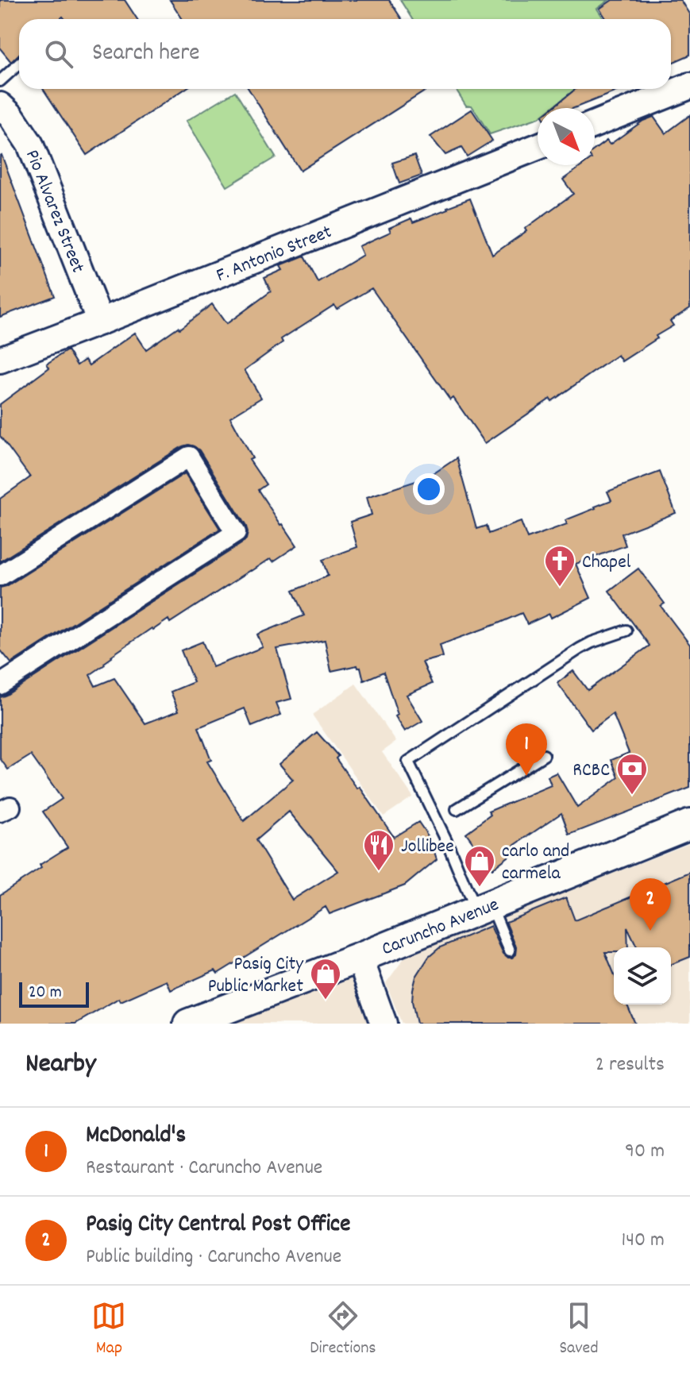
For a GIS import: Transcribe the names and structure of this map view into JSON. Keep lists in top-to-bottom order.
{
  "streets": {
    "main road": ["Caruncho Avenue"],
    "street": ["Pio Alvarez Street", "F. Antonio Street"]
  },
  "crossings": [
    ["Pio Alvarez Street", "F. Antonio Street"]
  ],
  "places": {
    "church": ["Chapel"],
    "bank": ["RCBC"],
    "restaurant": ["Jollibee"],
    "shop": ["carlo and carmela", "Pasig City Public Market"]
  },
  "scale_bar": "20 m",
  "north": "bottom right",
  "page": {
    "search": "Search here",
    "pins": ["1", "2"],
    "scale": "20 m",
    "heading": ["Nearby", "2 results"],
    "list": [
      {
        "mark": "1",
        "name": "McDonald's",
        "note": "Restaurant · Caruncho Avenue",
        "value": "90 m"
      },
      {
        "mark": "2",
        "name": "Pasig City Central Post Office",
        "note": "Public building · Caruncho Avenue",
        "value": "140 m"
      }
    ],
    "nav": ["Map", "Directions", "Saved"]
  }
}
